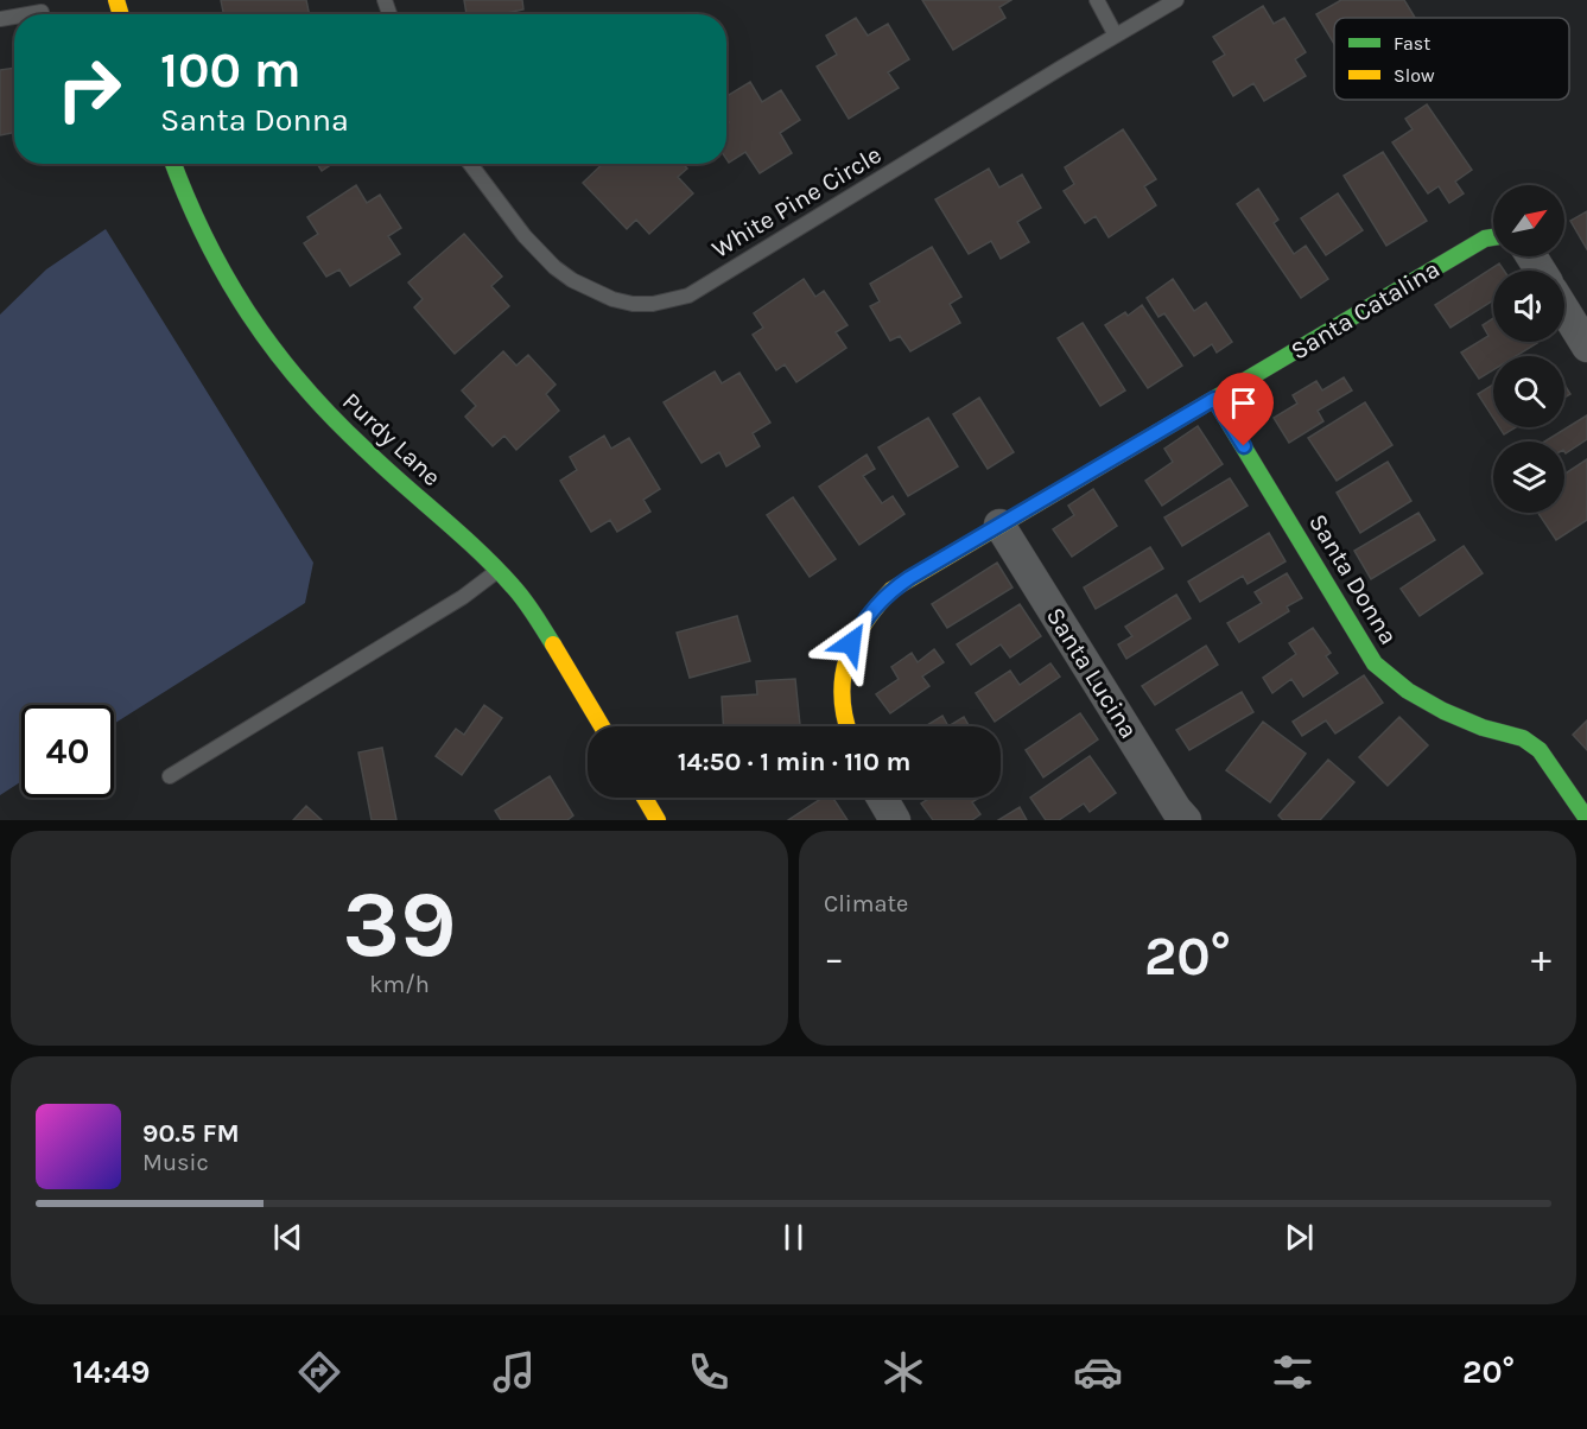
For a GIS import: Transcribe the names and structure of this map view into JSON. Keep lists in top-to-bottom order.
{
  "streets": {
    "street": [
      "Santa Catalina",
      "Purdy Lane",
      "Santa Donna",
      "Santa Lucina"
    ],
    "lane": ["White Pine Circle"]
  },
  "crossings": [
    ["Santa Catalina", "Santa Donna"],
    ["Santa Catalina", "Santa Lucina"]
  ],
  "legend": ["Fast", "Slow"],
  "north": "top right",
  "page": {
    "turn": ["100 m", "Santa Donna"],
    "limit": "40",
    "trip": "14:50 · 1 min · 110 m",
    "tile": [
      ["39", "km/h"],
      "Climate"
    ],
    "heat": ["−", "20°", "+"],
    "song": ["90.5 FM", "Music"],
    "tabs": ["14:49", "20°"]
  }
}
